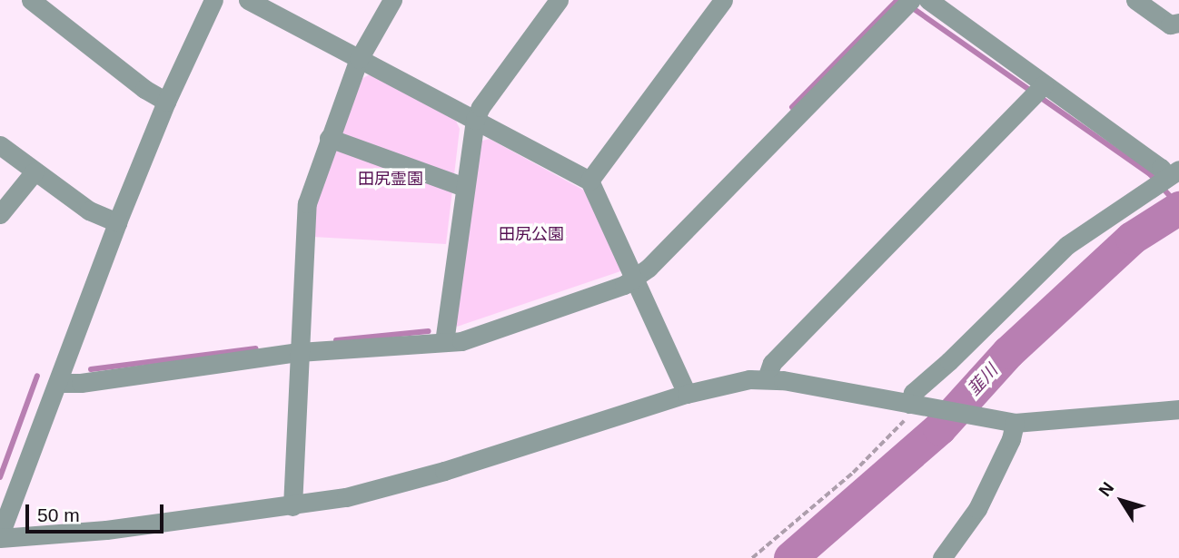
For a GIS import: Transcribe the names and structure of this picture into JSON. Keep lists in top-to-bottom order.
{
  "water": ["韮川"],
  "parks": ["田尻霊園", "田尻公園"],
  "scale_bar": "50 m",
  "north": "top left"
}
